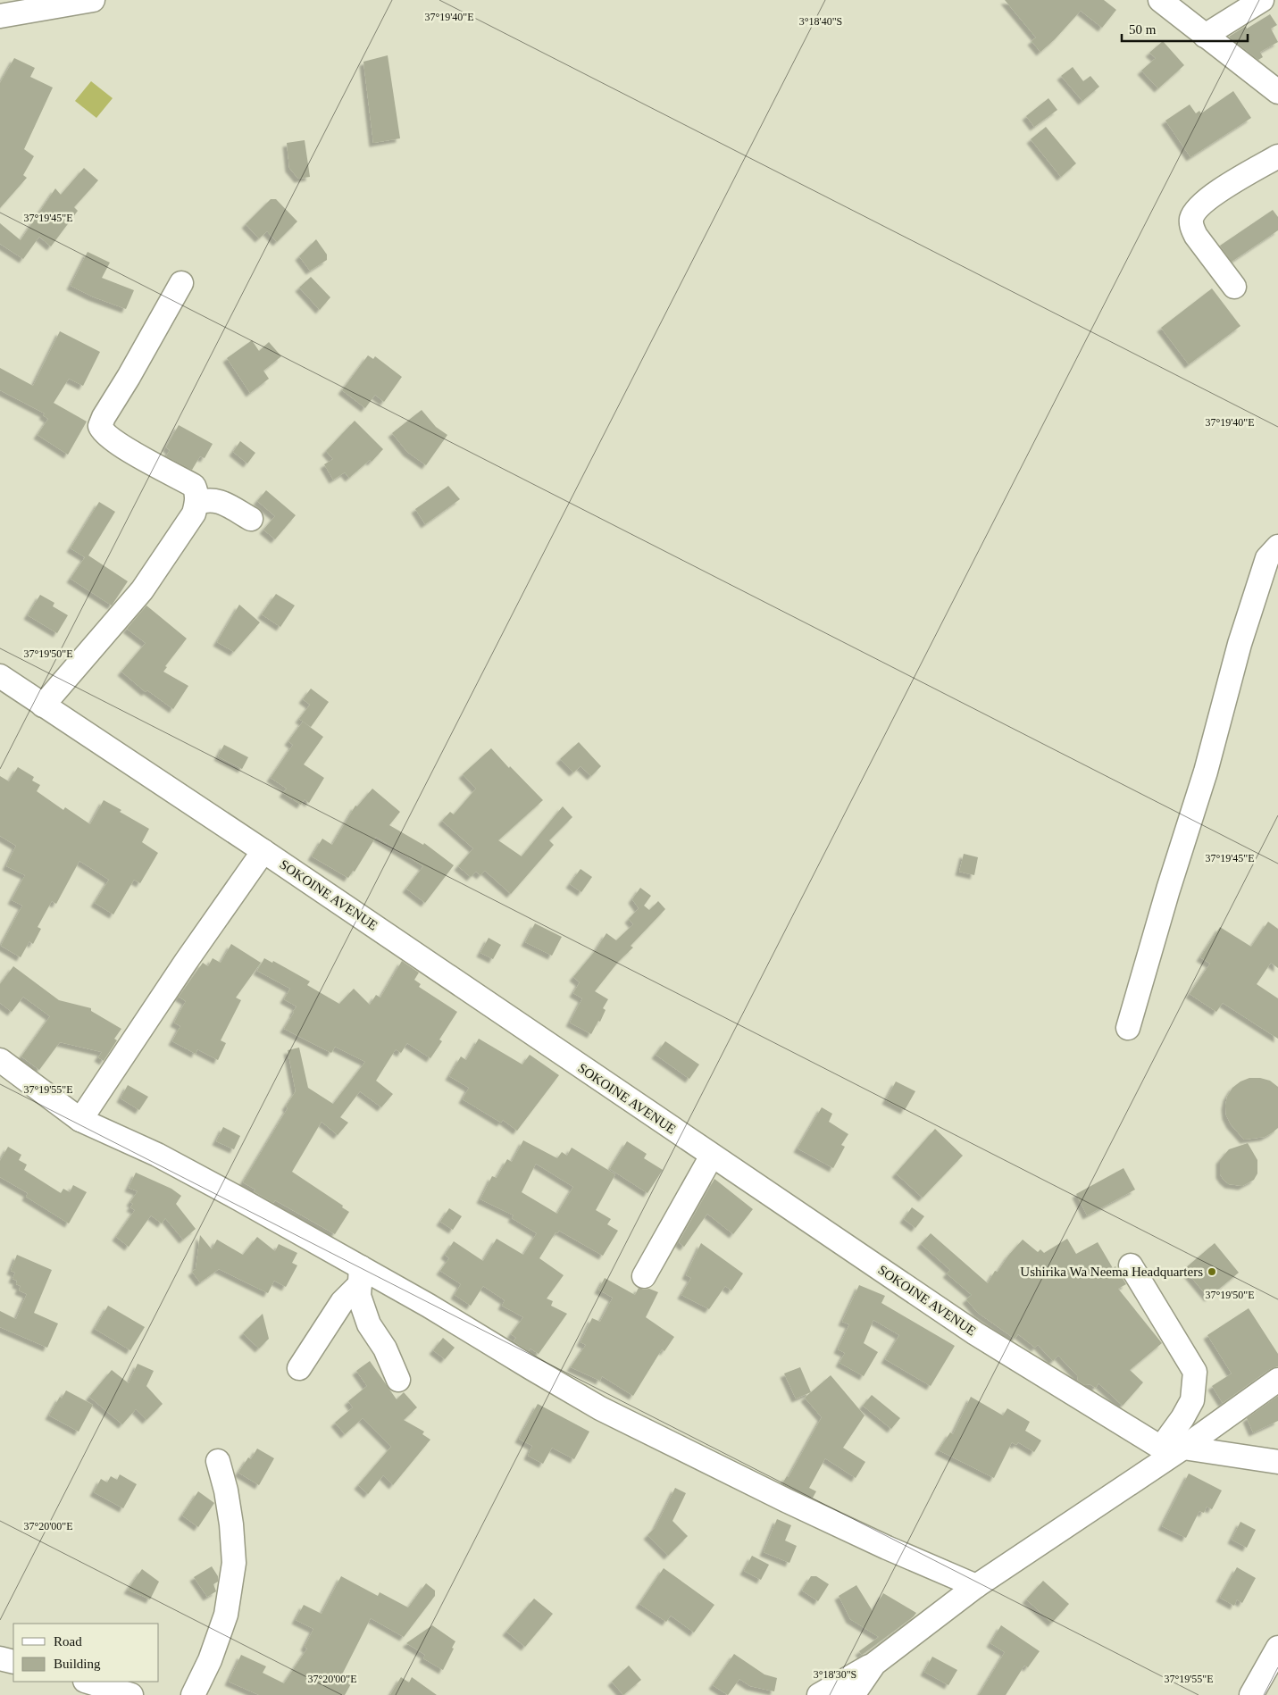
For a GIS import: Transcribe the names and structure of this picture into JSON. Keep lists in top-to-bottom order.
{
  "streets": {
    "street": ["SOKOINE AVENUE"]
  },
  "places": ["Ushirika Wa Neema Headquarters"],
  "legend": ["Road", "Building"],
  "scale_bar": "50 m",
  "coordinates": [
    "37°19'40\"E",
    "3°18'40\"S",
    "37°19'45\"E",
    "37°19'50\"E",
    "37°19'55\"E",
    "37°20'00\"E",
    "3°18'30\"S"
  ]
}
